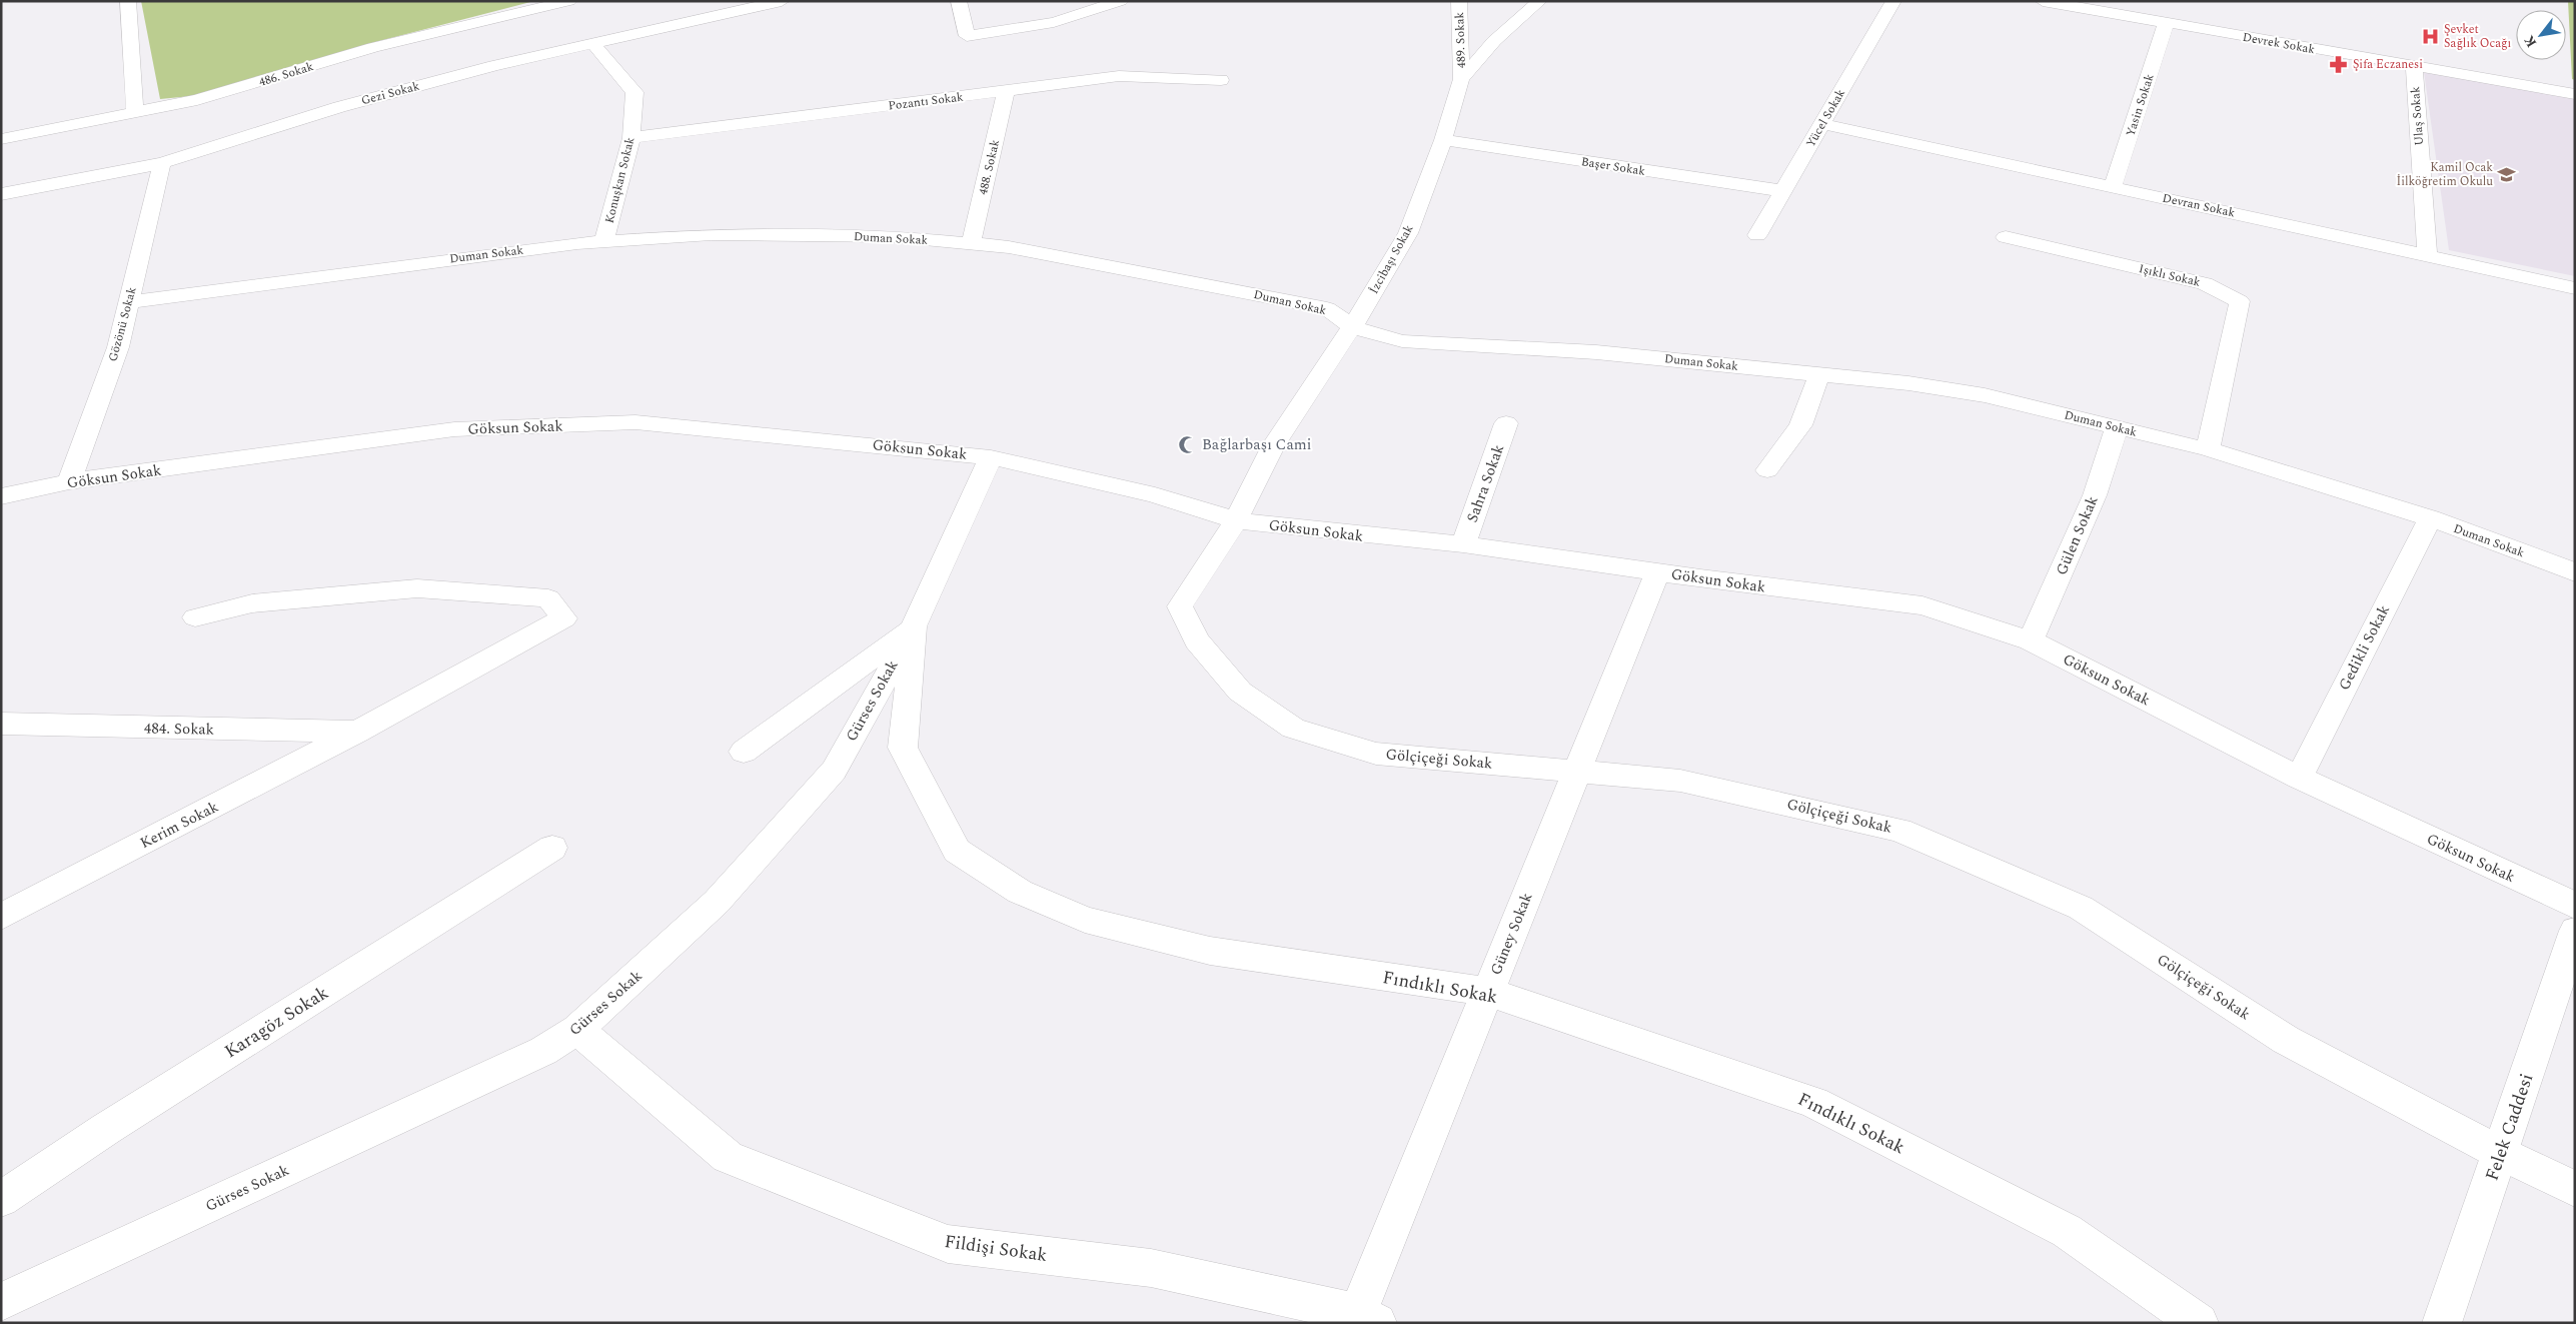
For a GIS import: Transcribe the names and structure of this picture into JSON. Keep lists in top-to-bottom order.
{
  "streets": {
    "street": [
      "489. Sokak",
      "Devrek Sokak",
      "486. Sokak",
      "Gezi Sokak",
      "Pozantı Sokak",
      "Yasin Sokak",
      "Ulaş Sokak",
      "Yücel Sokak",
      "Başer Sokak",
      "488. Sokak",
      "Konuşkan Sokak",
      "Devran Sokak",
      "Duman Sokak",
      "İzcibaşı Sokak",
      "Işıklı Sokak",
      "Gözönü Sokak",
      "Göksun Sokak",
      "Sahra Sokak",
      "Gülen Sokak",
      "Gedikli Sokak",
      "Gürses Sokak",
      "484. Sokak",
      "Gölçiçeği Sokak",
      "Kerim Sokak",
      "Güney Sokak",
      "Fındıklı Sokak",
      "Karagöz Sokak",
      "Felek Caddesi",
      "Fildişi Sokak"
    ]
  },
  "crossings": [
    ["489. Sokak", "İzcibaşı Sokak"],
    ["Devrek Sokak", "Yasin Sokak"],
    ["Devrek Sokak", "Ulaş Sokak"],
    ["Gezi Sokak", "Konuşkan Sokak"],
    ["Gezi Sokak", "Gözönü Sokak"],
    ["Pozantı Sokak", "488. Sokak"],
    ["Pozantı Sokak", "Konuşkan Sokak"],
    ["Yasin Sokak", "Devran Sokak"],
    ["Ulaş Sokak", "Devran Sokak"],
    ["Yücel Sokak", "Başer Sokak"],
    ["Yücel Sokak", "Devran Sokak"],
    ["Başer Sokak", "İzcibaşı Sokak"],
    ["488. Sokak", "Duman Sokak"],
    ["Konuşkan Sokak", "Duman Sokak"],
    ["Duman Sokak", "İzcibaşı Sokak"],
    ["Duman Sokak", "Işıklı Sokak"],
    ["Duman Sokak", "Gözönü Sokak"],
    ["Duman Sokak", "Gülen Sokak"],
    ["Duman Sokak", "Gedikli Sokak"],
    ["İzcibaşı Sokak", "Göksun Sokak"],
    ["İzcibaşı Sokak", "Gölçiçeği Sokak"],
    ["Gözönü Sokak", "Göksun Sokak"],
    ["Göksun Sokak", "Sahra Sokak"],
    ["Göksun Sokak", "Gülen Sokak"],
    ["Göksun Sokak", "Gedikli Sokak"],
    ["Göksun Sokak", "Gürses Sokak"],
    ["Göksun Sokak", "Gölçiçeği Sokak"],
    ["Göksun Sokak", "Güney Sokak"],
    ["Gürses Sokak", "Fındıklı Sokak"],
    ["Gürses Sokak", "Fildişi Sokak"],
    ["484. Sokak", "Kerim Sokak"],
    ["Gölçiçeği Sokak", "Güney Sokak"],
    ["Gölçiçeği Sokak", "Felek Caddesi"],
    ["Güney Sokak", "Fındıklı Sokak"],
    ["Güney Sokak", "Fildişi Sokak"]
  ],
  "places": {
    "hospital": ["Şevket Sağlık Ocağı"],
    "pharmacy": ["Şifa Eczanesi"],
    "school or university": ["Kamil Ocak İilköğretim Okulu"],
    "mosque": ["Bağlarbaşı Cami"]
  },
  "north": "bottom left"
}
